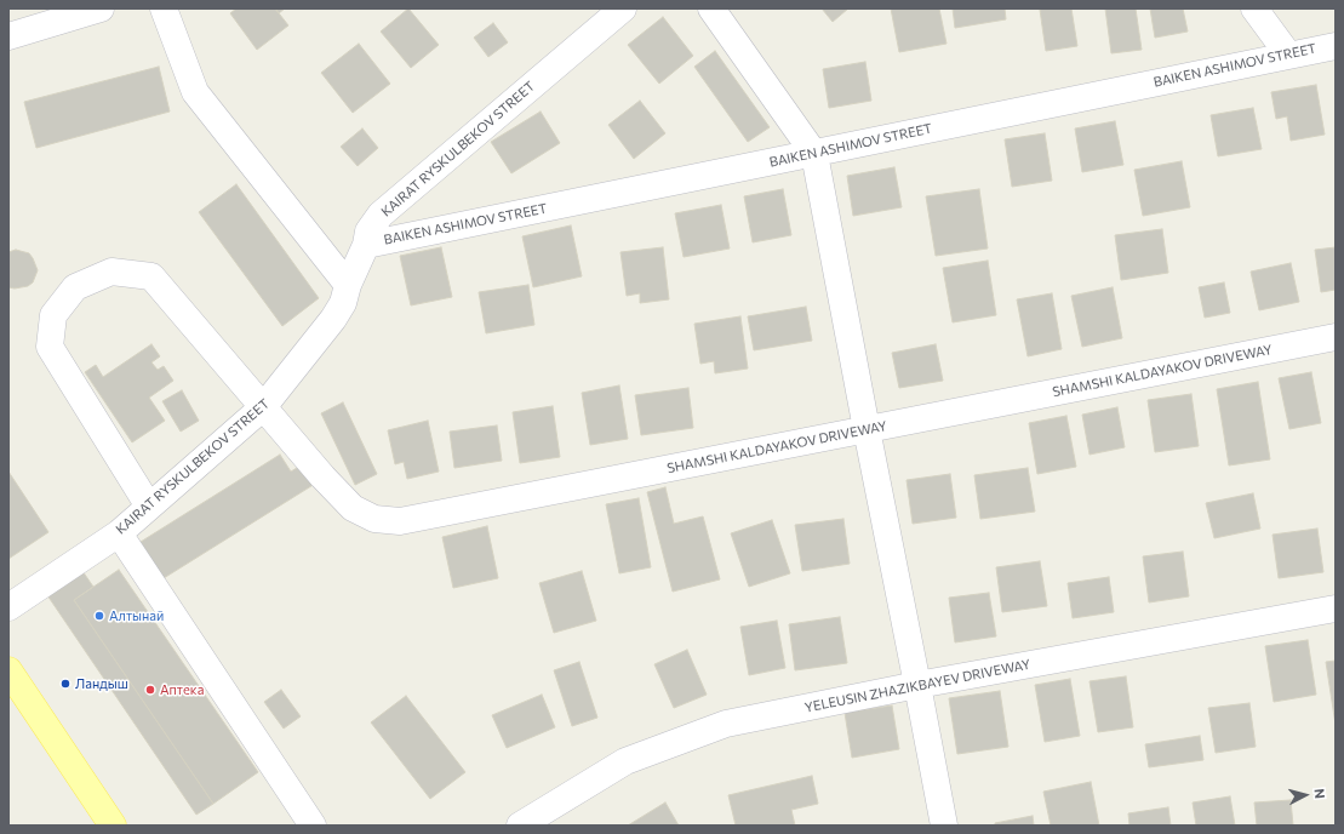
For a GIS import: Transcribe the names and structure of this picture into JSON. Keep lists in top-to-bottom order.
{
  "streets": {
    "street": [
      "BAIKEN ASHIMOV STREET",
      "KAIRAT RYSKULBEKOV STREET",
      "SHAMSHI KALDAYAKOV DRIVEWAY",
      "YELEUSIN ZHAZIKBAYEV DRIVEWAY"
    ]
  },
  "crossings": [
    ["BAIKEN ASHIMOV STREET", "KAIRAT RYSKULBEKOV STREET"],
    ["KAIRAT RYSKULBEKOV STREET", "SHAMSHI KALDAYAKOV DRIVEWAY"]
  ],
  "places": ["Алтынай", "Ландыш", "Аптека"],
  "north": "right"
}
